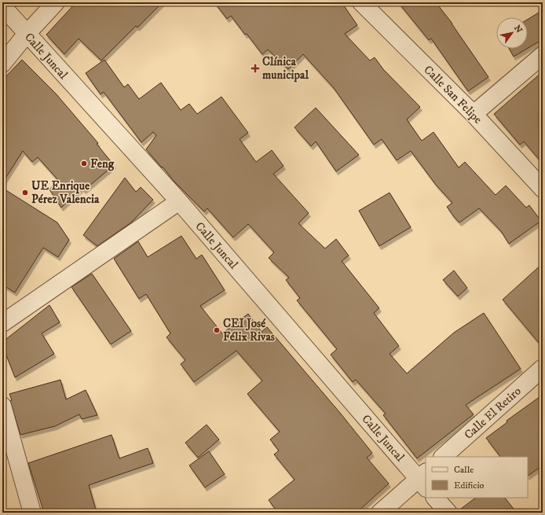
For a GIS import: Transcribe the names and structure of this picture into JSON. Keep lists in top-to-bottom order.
{
  "streets": {
    "street": ["Calle Juncal", "Calle San Felipe", "Calle El Retiro"]
  },
  "places": {
    "health": ["Clínica municipal"],
    "other": ["Feng", "UE Enrique Pérez Valencia", "CEI José Félix Rivas"]
  },
  "legend": ["Calle", "Edificio"],
  "north": "top right"
}
